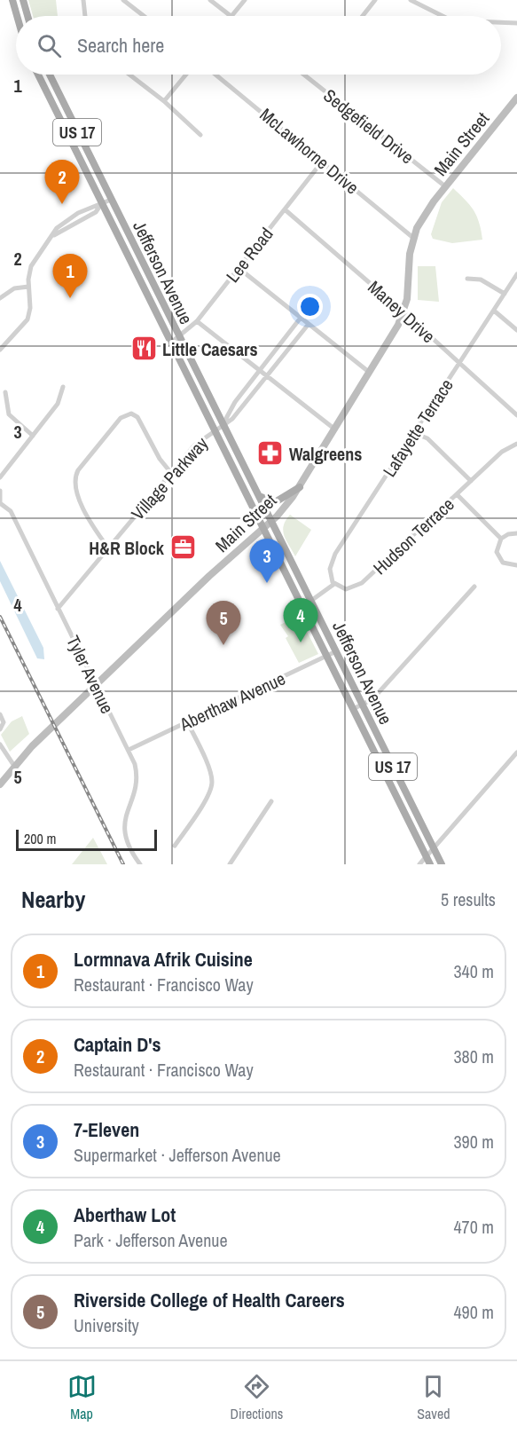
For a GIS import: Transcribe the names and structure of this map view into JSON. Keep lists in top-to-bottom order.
{
  "streets": {
    "main road": ["US 17", "Main Street", "Jefferson Avenue"],
    "street": [
      "Sedgefield Drive",
      "McLawhorne Drive",
      "Lee Road",
      "Maney Drive",
      "Lafayette Terrace",
      "Village Parkway",
      "Hudson Terrace",
      "Tyler Avenue",
      "Aberthaw Avenue"
    ]
  },
  "crossings": [
    ["Sedgefield Drive", "Main Street"],
    ["Main Street", "McLawhorne Drive"],
    ["Main Street", "Jefferson Avenue"],
    ["Main Street", "Maney Drive"],
    ["Main Street", "Tyler Avenue"],
    ["McLawhorne Drive", "Lee Road"],
    ["Lee Road", "Jefferson Avenue"],
    ["Lee Road", "Maney Drive"],
    ["Jefferson Avenue", "Village Parkway"],
    ["Jefferson Avenue", "Aberthaw Avenue"],
    ["Maney Drive", "Lafayette Terrace"],
    ["Lafayette Terrace", "Hudson Terrace"],
    ["Village Parkway", "Tyler Avenue"],
    ["Tyler Avenue", "Aberthaw Avenue"]
  ],
  "places": {
    "restaurant": ["Little Caesars"],
    "pharmacy": ["Walgreens"],
    "office": ["H&R Block"]
  },
  "scale_bar": "200 m",
  "page": {
    "search": "Search here",
    "pins": [
      "2",
      "1",
      "3",
      "4",
      "5"
    ],
    "scale": "200 m",
    "heading": ["Nearby", "5 results"],
    "list": [
      {
        "mark": "1",
        "name": "Lormnava Afrik Cuisine",
        "note": "Restaurant · Francisco Way",
        "value": "340 m"
      },
      {
        "mark": "2",
        "name": "Captain D's",
        "note": "Restaurant · Francisco Way",
        "value": "380 m"
      },
      {
        "mark": "3",
        "name": "7-Eleven",
        "note": "Supermarket · Jefferson Avenue",
        "value": "390 m"
      },
      {
        "mark": "4",
        "name": "Aberthaw Lot",
        "note": "Park · Jefferson Avenue",
        "value": "470 m"
      },
      {
        "mark": "5",
        "name": "Riverside College of Health Careers",
        "note": "University",
        "value": "490 m"
      }
    ],
    "nav": ["Map", "Directions", "Saved"]
  },
  "grid": {
    "rows": [
      "1",
      "2",
      "3",
      "4",
      "5"
    ]
  }
}
